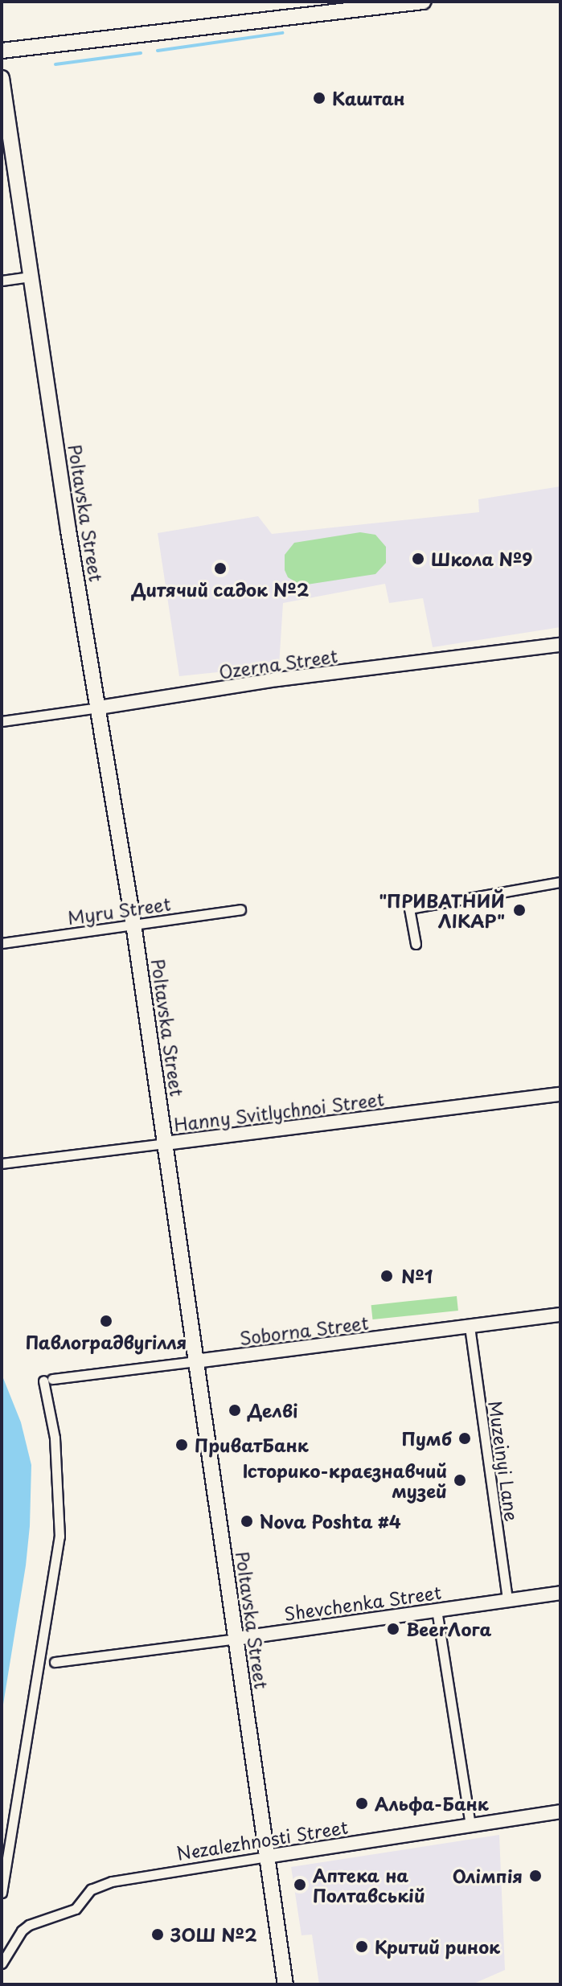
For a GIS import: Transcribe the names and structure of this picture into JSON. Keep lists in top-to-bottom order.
{
  "streets": {
    "main road": ["Poltavska Street"],
    "street": [
      "Ozerna Street",
      "Myru Street",
      "Hanny Svitlychnoi Street",
      "Soborna Street",
      "Muzeinyi Lane",
      "Shevchenka Street",
      "Nezalezhnosti Street"
    ]
  },
  "crossings": [
    ["Poltavska Street", "Ozerna Street"],
    ["Poltavska Street", "Myru Street"],
    ["Poltavska Street", "Hanny Svitlychnoi Street"],
    ["Poltavska Street", "Soborna Street"],
    ["Poltavska Street", "Shevchenka Street"],
    ["Poltavska Street", "Nezalezhnosti Street"],
    ["Soborna Street", "Muzeinyi Lane"],
    ["Muzeinyi Lane", "Shevchenka Street"]
  ],
  "places": [
    "Каштан",
    "Школа №9",
    "Дитячий садок №2",
    "\"ПРИВАТНИЙ ЛІКАР\"",
    "№1",
    "Павлоградвугілля",
    "Делві",
    "Пумб",
    "ПриватБанк",
    "Історико-краєзнавчий музей",
    "Nova Poshta #4",
    "BeerЛога",
    "Альфа-Банк",
    "Олімпія",
    "Аптека на Полтавській",
    "ЗОШ №2",
    "Критий ринок"
  ]
}
